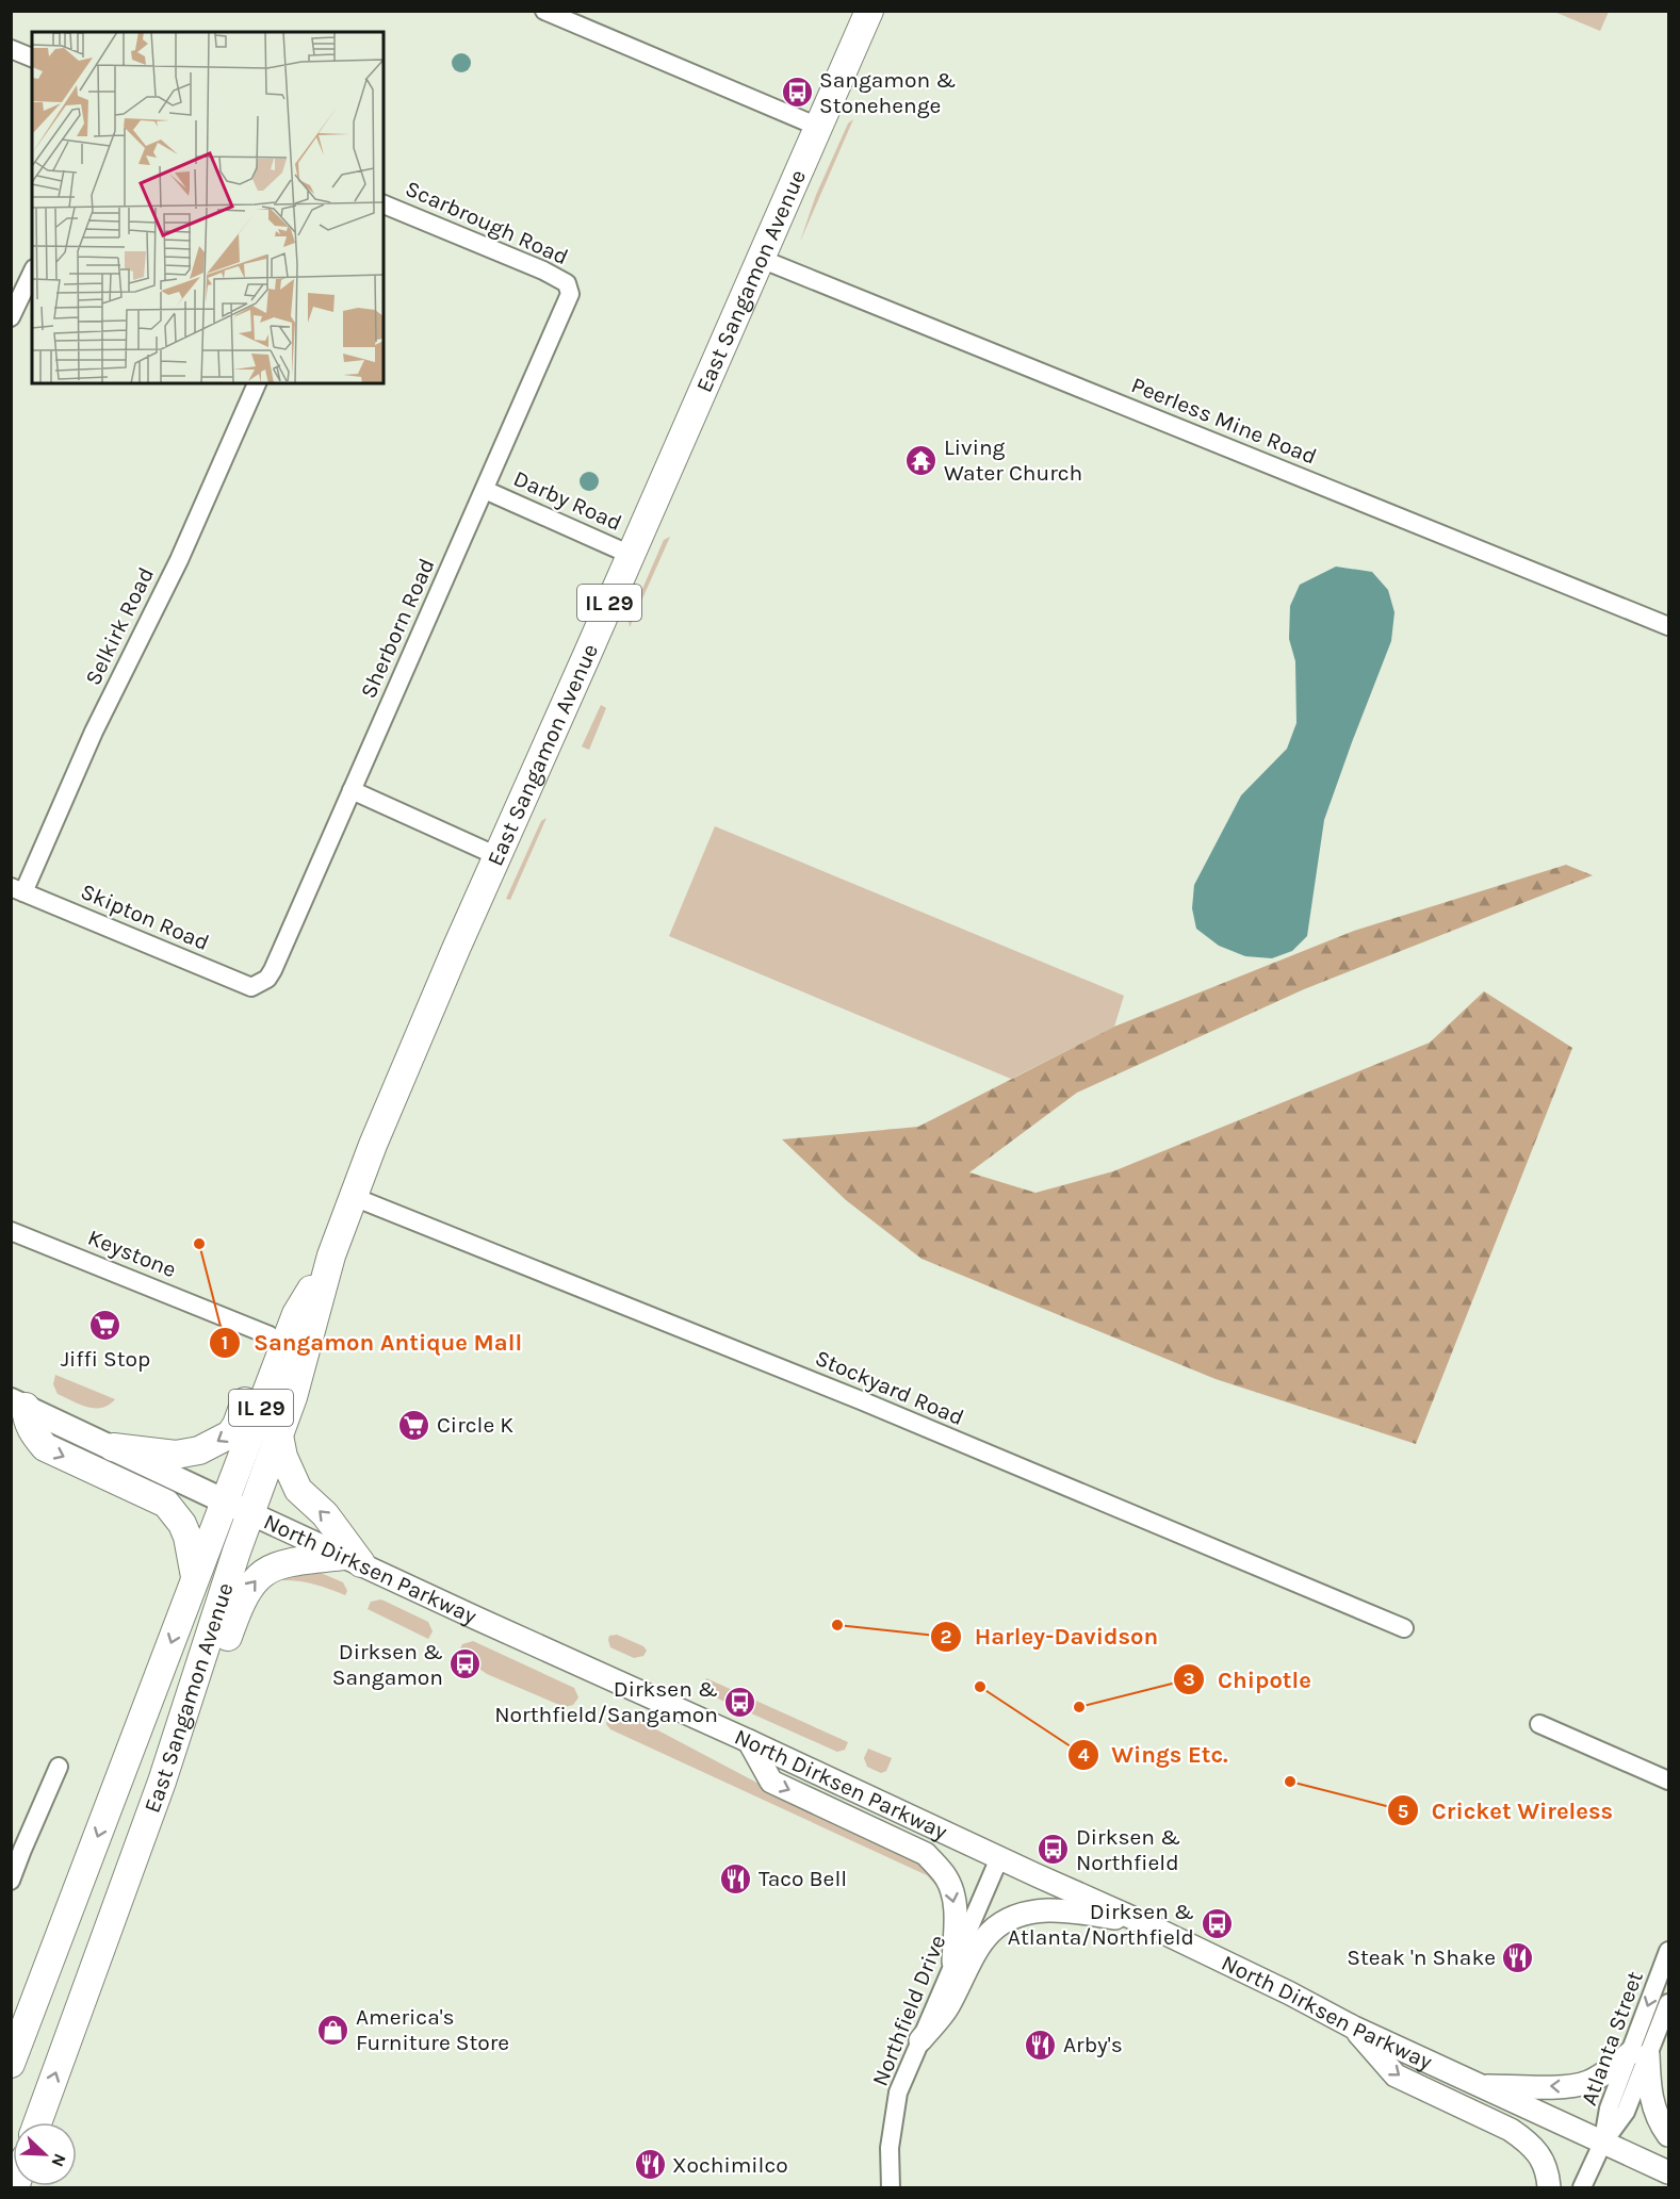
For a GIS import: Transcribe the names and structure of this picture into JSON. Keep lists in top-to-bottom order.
{
  "streets": {
    "main road": ["East Sangamon Avenue", "IL 29", "North Dirksen Parkway"],
    "street": [
      "Scarbrough Road",
      "Peerless Mine Road",
      "Darby Road",
      "Selkirk Road",
      "Sherborn Road",
      "Skipton Road",
      "Keystone",
      "Stockyard Road",
      "Northfield Drive",
      "Atlanta Street"
    ]
  },
  "crossings": [
    ["Scarbrough Road", "Sherborn Road"],
    ["East Sangamon Avenue", "Peerless Mine Road"],
    ["East Sangamon Avenue", "Darby Road"],
    ["East Sangamon Avenue", "Stockyard Road"],
    ["East Sangamon Avenue", "North Dirksen Parkway"],
    ["Darby Road", "Sherborn Road"],
    ["Selkirk Road", "Skipton Road"],
    ["Sherborn Road", "Skipton Road"],
    ["North Dirksen Parkway", "Northfield Drive"],
    ["North Dirksen Parkway", "Atlanta Street"]
  ],
  "places": {
    "bus stop": [
      "Sangamon & Stonehenge",
      "Dirksen & Sangamon",
      "Dirksen & Northfield/Sangamon",
      "Dirksen & Northfield",
      "Dirksen & Atlanta/Northfield"
    ],
    "temple": ["Living Water Church"],
    "other": [
      "Sangamon Antique Mall",
      "Harley-Davidson",
      "Wings Etc.",
      "Chipotle",
      "Cricket Wireless"
    ],
    "supermarket": ["Jiffi Stop", "Circle K"],
    "restaurant": [
      "Taco Bell",
      "Steak 'n Shake",
      "Arby's",
      "Xochimilco"
    ],
    "shop": ["America's Furniture Store"]
  },
  "north": "bottom right"
}
